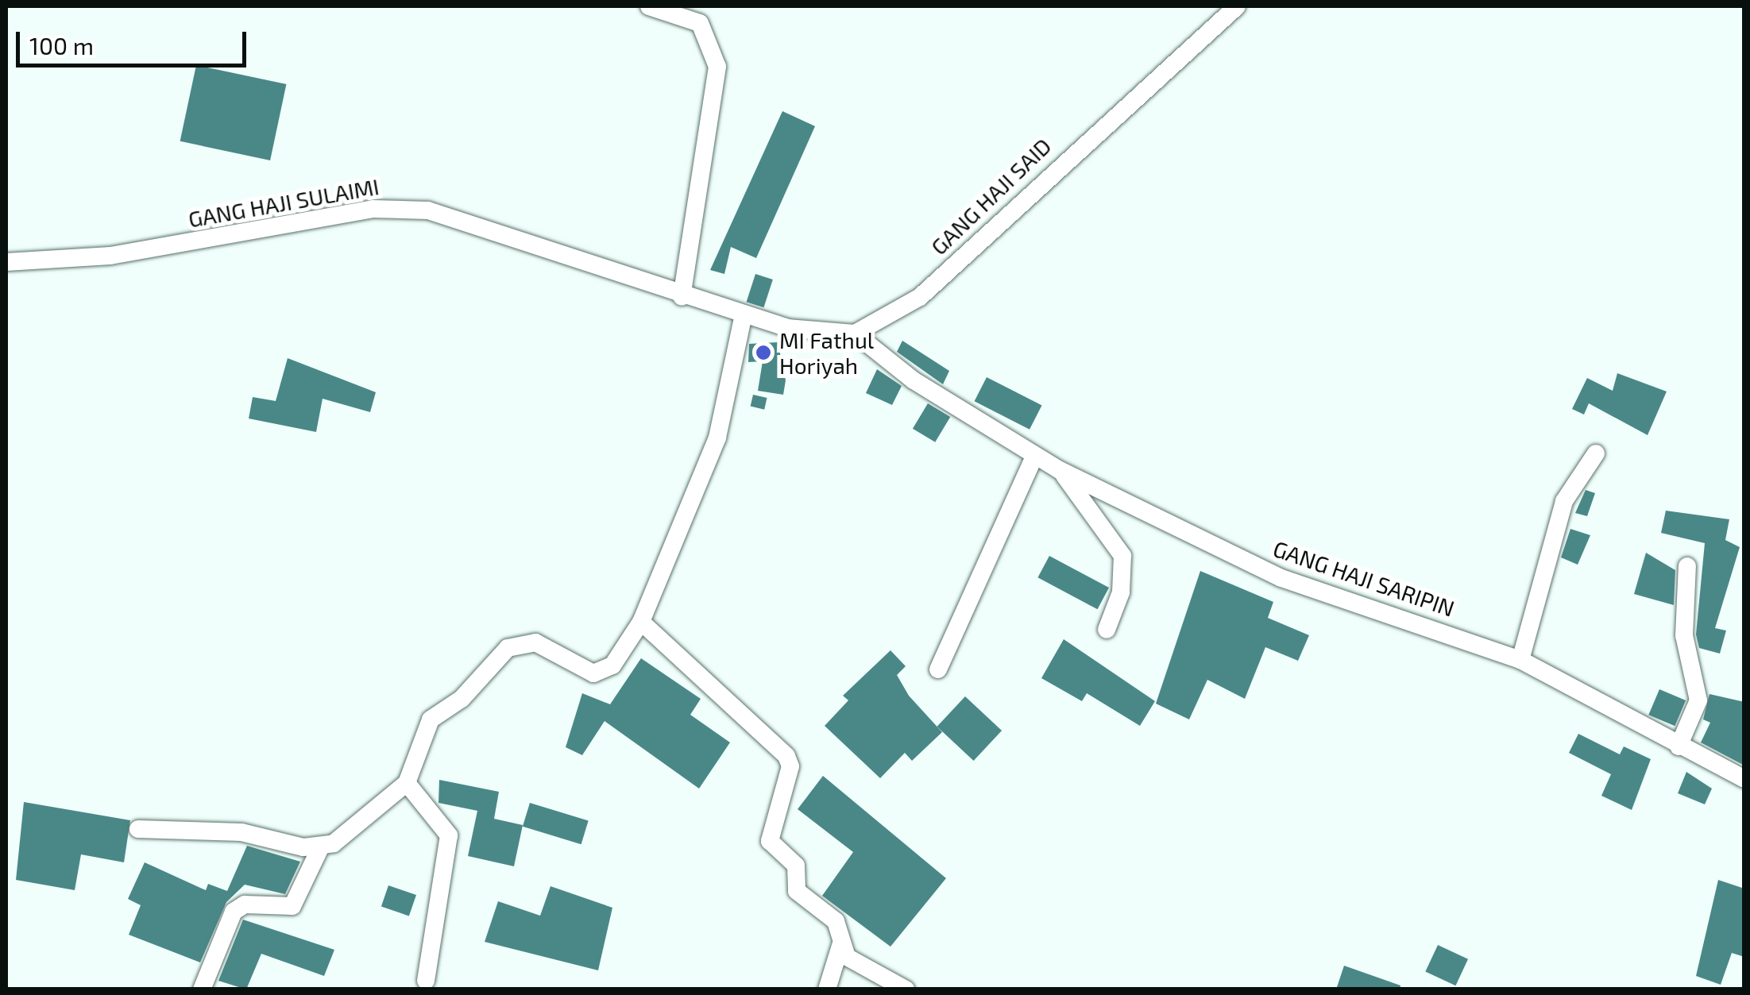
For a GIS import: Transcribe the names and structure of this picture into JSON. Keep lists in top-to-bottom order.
{
  "streets": {
    "street": ["GANG HAJI SAID", "GANG HAJI SULAIMI", "GANG HAJI SARIPIN"]
  },
  "crossings": [
    ["GANG HAJI SAID", "GANG HAJI SARIPIN"]
  ],
  "places": ["MI Fathul Horiyah"],
  "scale_bar": "100 m"
}
